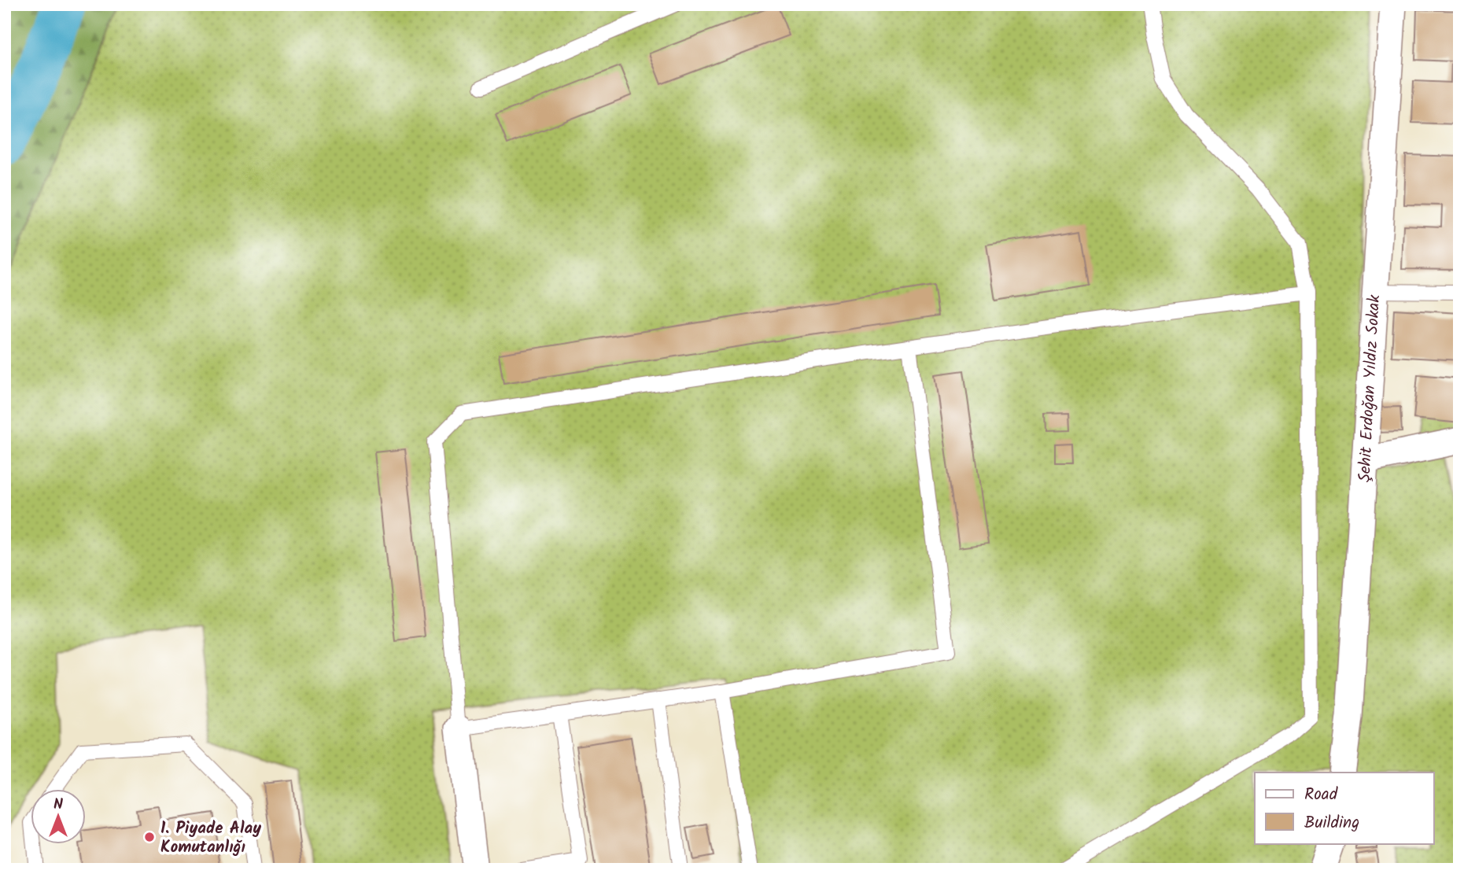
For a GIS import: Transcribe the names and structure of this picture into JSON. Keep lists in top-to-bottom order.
{
  "streets": {
    "street": ["Şehit Erdoğan Yıldız Sokak"]
  },
  "places": ["1. Piyade Alay Komutanlığı"],
  "legend": ["Road", "Building"],
  "north": "top"
}
